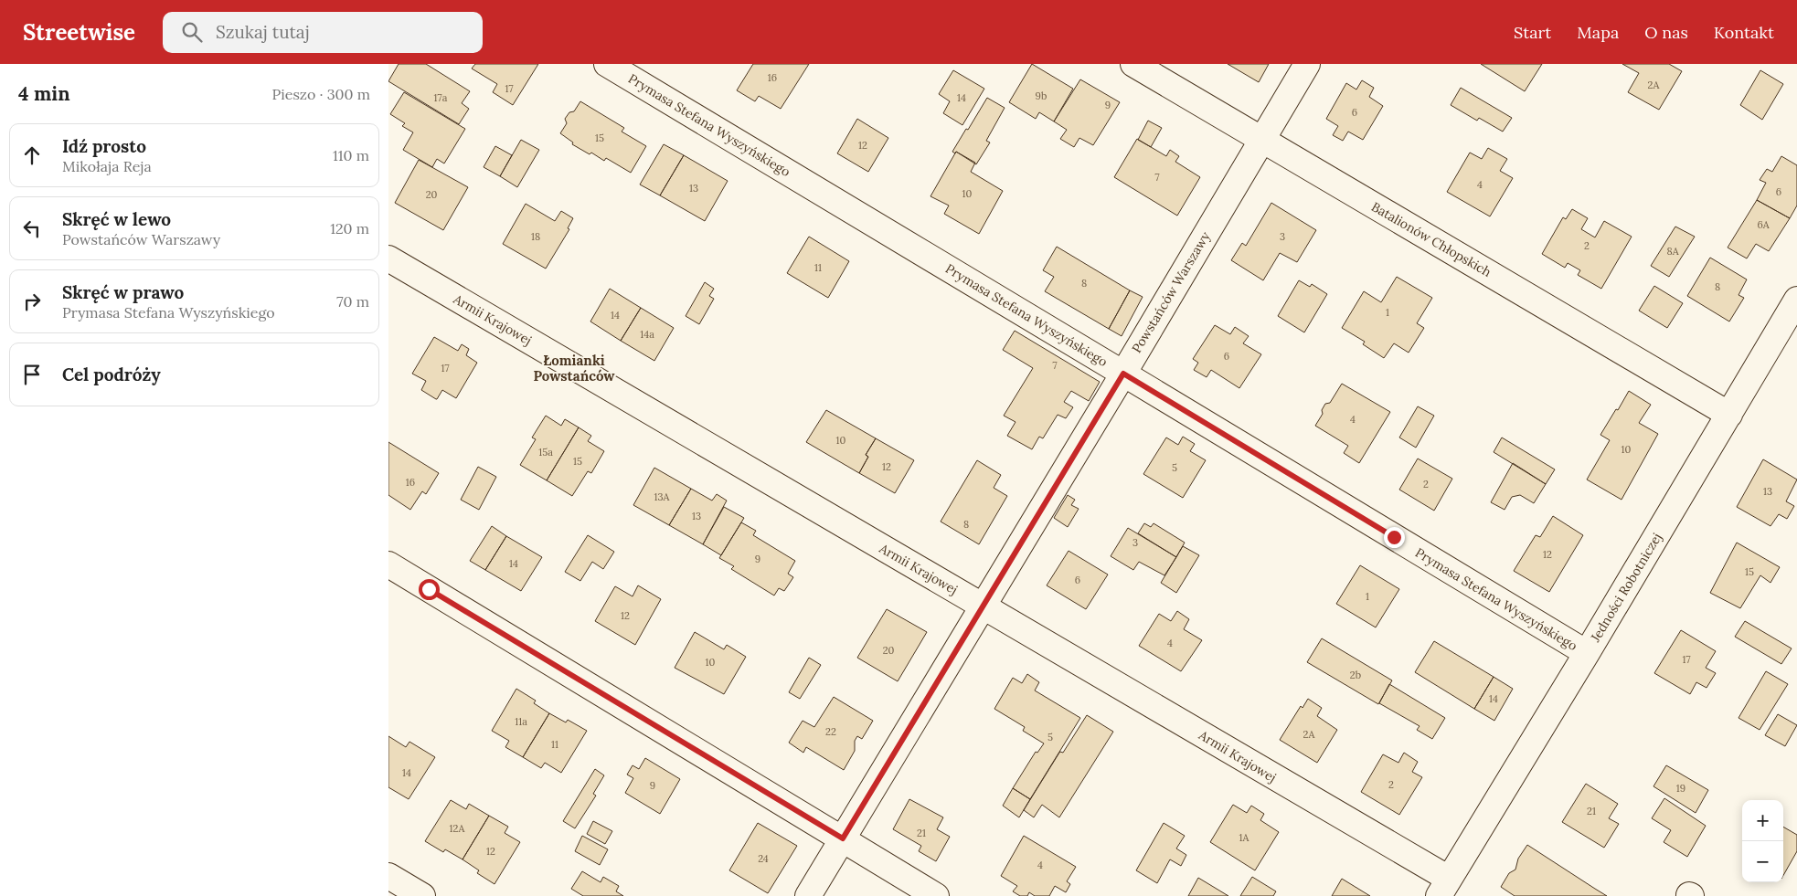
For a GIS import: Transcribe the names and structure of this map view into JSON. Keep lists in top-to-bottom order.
{
  "streets": {
    "street": [
      "Prymasa Stefana Wyszyńskiego",
      "Batalionów Chłopskich",
      "Powstańców Warszawy",
      "Armii Krajowej",
      "Jedności Robotniczej"
    ]
  },
  "crossings": [
    ["Prymasa Stefana Wyszyńskiego", "Powstańców Warszawy"],
    ["Prymasa Stefana Wyszyńskiego", "Jedności Robotniczej"],
    ["Batalionów Chłopskich", "Powstańców Warszawy"],
    ["Batalionów Chłopskich", "Jedności Robotniczej"],
    ["Powstańców Warszawy", "Armii Krajowej"],
    ["Armii Krajowej", "Jedności Robotniczej"]
  ],
  "districts": ["Łomianki Powstańców"],
  "house_numbers": [
    "16",
    "2A",
    "17",
    "9b",
    "17a",
    "14",
    "9",
    "6",
    "15",
    "12",
    "7",
    "4",
    "13",
    "6",
    "10",
    "20",
    "6A",
    "18",
    "3",
    "2",
    "8A",
    "11",
    "8",
    "8",
    "1",
    "14",
    "14a",
    "6",
    "7",
    "17",
    "4",
    "10",
    "10",
    "15a",
    "15",
    "12",
    "5",
    "16",
    "2",
    "13",
    "13A",
    "13",
    "8",
    "3",
    "12",
    "9",
    "14",
    "15",
    "6",
    "1",
    "12",
    "4",
    "20",
    "17",
    "10",
    "2b",
    "14",
    "11a",
    "22",
    "2A",
    "5",
    "11",
    "14",
    "2",
    "9",
    "19",
    "21",
    "12A",
    "21",
    "1A",
    "12",
    "24",
    "4"
  ],
  "page": {
    "header": "Streetwise",
    "search": "Szukaj tutaj",
    "nav": [
      "Start",
      "Mapa",
      "O nas",
      "Kontakt"
    ],
    "heading": ["4 min", "Pieszo · 300 m"],
    "list": [
      ["Idź prosto", "Mikołaja Reja", "110 m"],
      ["Skręć w lewo", "Powstańców Warszawy", "120 m"],
      ["Skręć w prawo", "Prymasa Stefana Wyszyńskiego", "70 m"],
      "Cel podróży"
    ],
    "map_buttons": ["+", "−"]
  }
}
